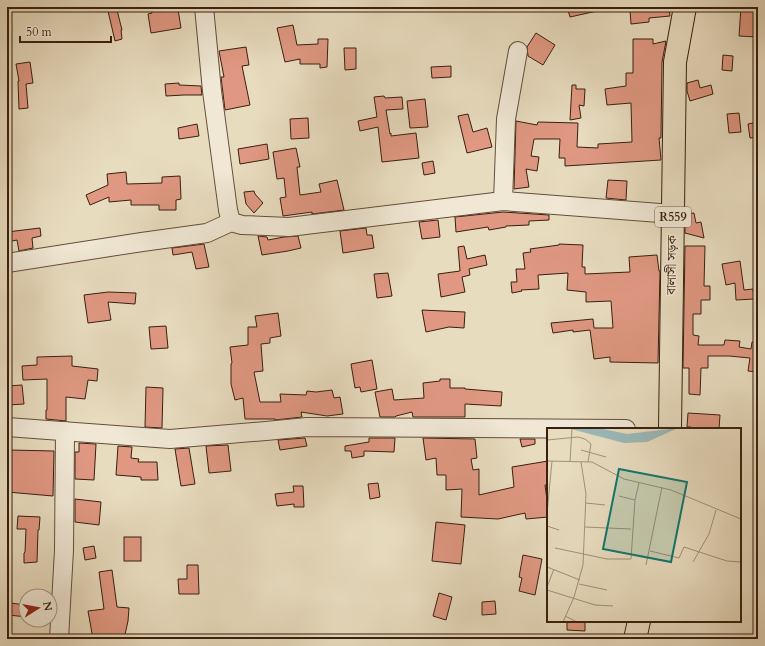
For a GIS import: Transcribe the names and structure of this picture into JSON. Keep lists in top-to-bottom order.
{
  "streets": {
    "main road": ["R559", "বালাসী সড়ক"]
  },
  "scale_bar": "50 m",
  "north": "right"
}
